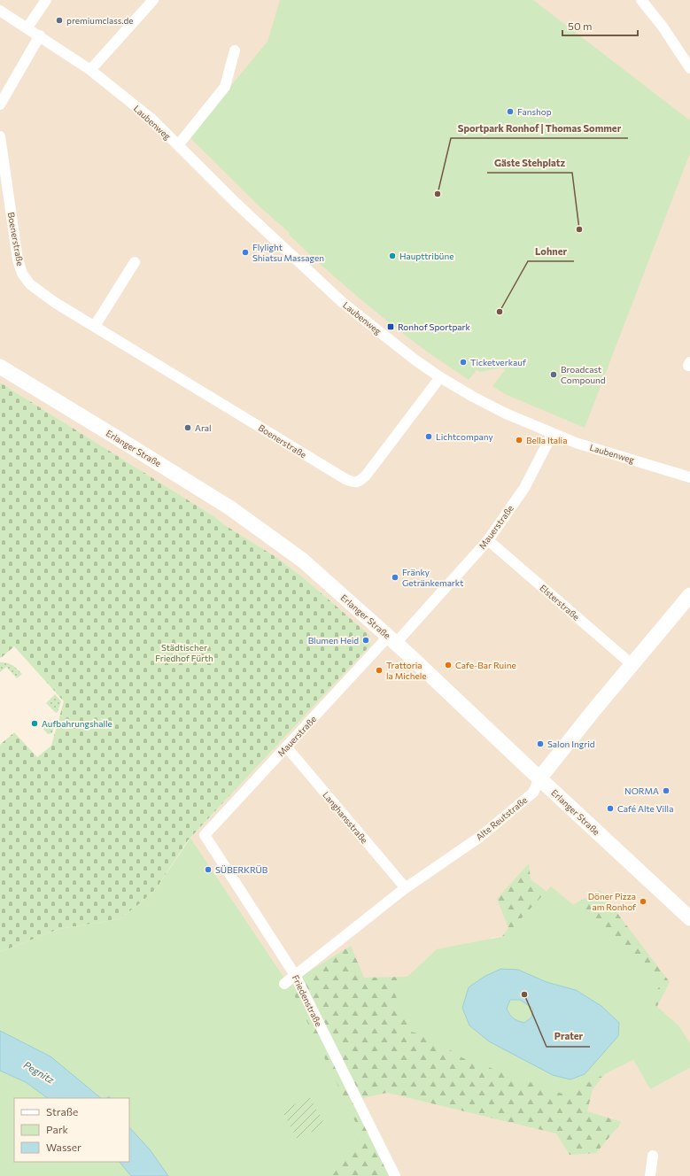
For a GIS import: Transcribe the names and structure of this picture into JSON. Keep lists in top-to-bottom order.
{
  "streets": {
    "main road": ["Erlanger Straße", "Alte Reutstraße"],
    "street": [
      "Laubenweg",
      "Boenerstraße",
      "Mauerstraße",
      "Elsterstraße",
      "Langhansstraße",
      "Friedenstraße"
    ]
  },
  "crossings": [
    ["Laubenweg", "Boenerstraße"],
    ["Laubenweg", "Mauerstraße"],
    ["Erlanger Straße", "Mauerstraße"],
    ["Erlanger Straße", "Alte Reutstraße"],
    ["Mauerstraße", "Elsterstraße"],
    ["Mauerstraße", "Langhansstraße"],
    ["Mauerstraße", "Friedenstraße"],
    ["Elsterstraße", "Alte Reutstraße"],
    ["Langhansstraße", "Alte Reutstraße"],
    ["Alte Reutstraße", "Friedenstraße"]
  ],
  "water": ["Pegnitz"],
  "parks": ["Städtischer Friedhof Fürth"],
  "places": {
    "other": [
      "premiumclass.de",
      "Fanshop",
      "Sportpark Ronhof | Thomas Sommer",
      "Gäste Stehplatz",
      "Flylight Shiatsu Massagen",
      "Haupttribüne",
      "Lohner",
      "Ticketverkauf",
      "Broadcast Compound",
      "Aral",
      "Lichtcompany",
      "Bella Italia",
      "Fränky Getränkemarkt",
      "Blumen Heid",
      "Cafe-Bar Ruine",
      "Trattoria la Michele",
      "Aufbahrungshalle",
      "Salon Ingrid",
      "NORMA",
      "Café Alte Villa",
      "SÜBERKRÜB",
      "Döner Pizza am Ronhof",
      "Prater"
    ],
    "transit": ["Ronhof Sportpark"]
  },
  "legend": ["Straße", "Park", "Wasser"],
  "scale_bar": "50 m"
}
